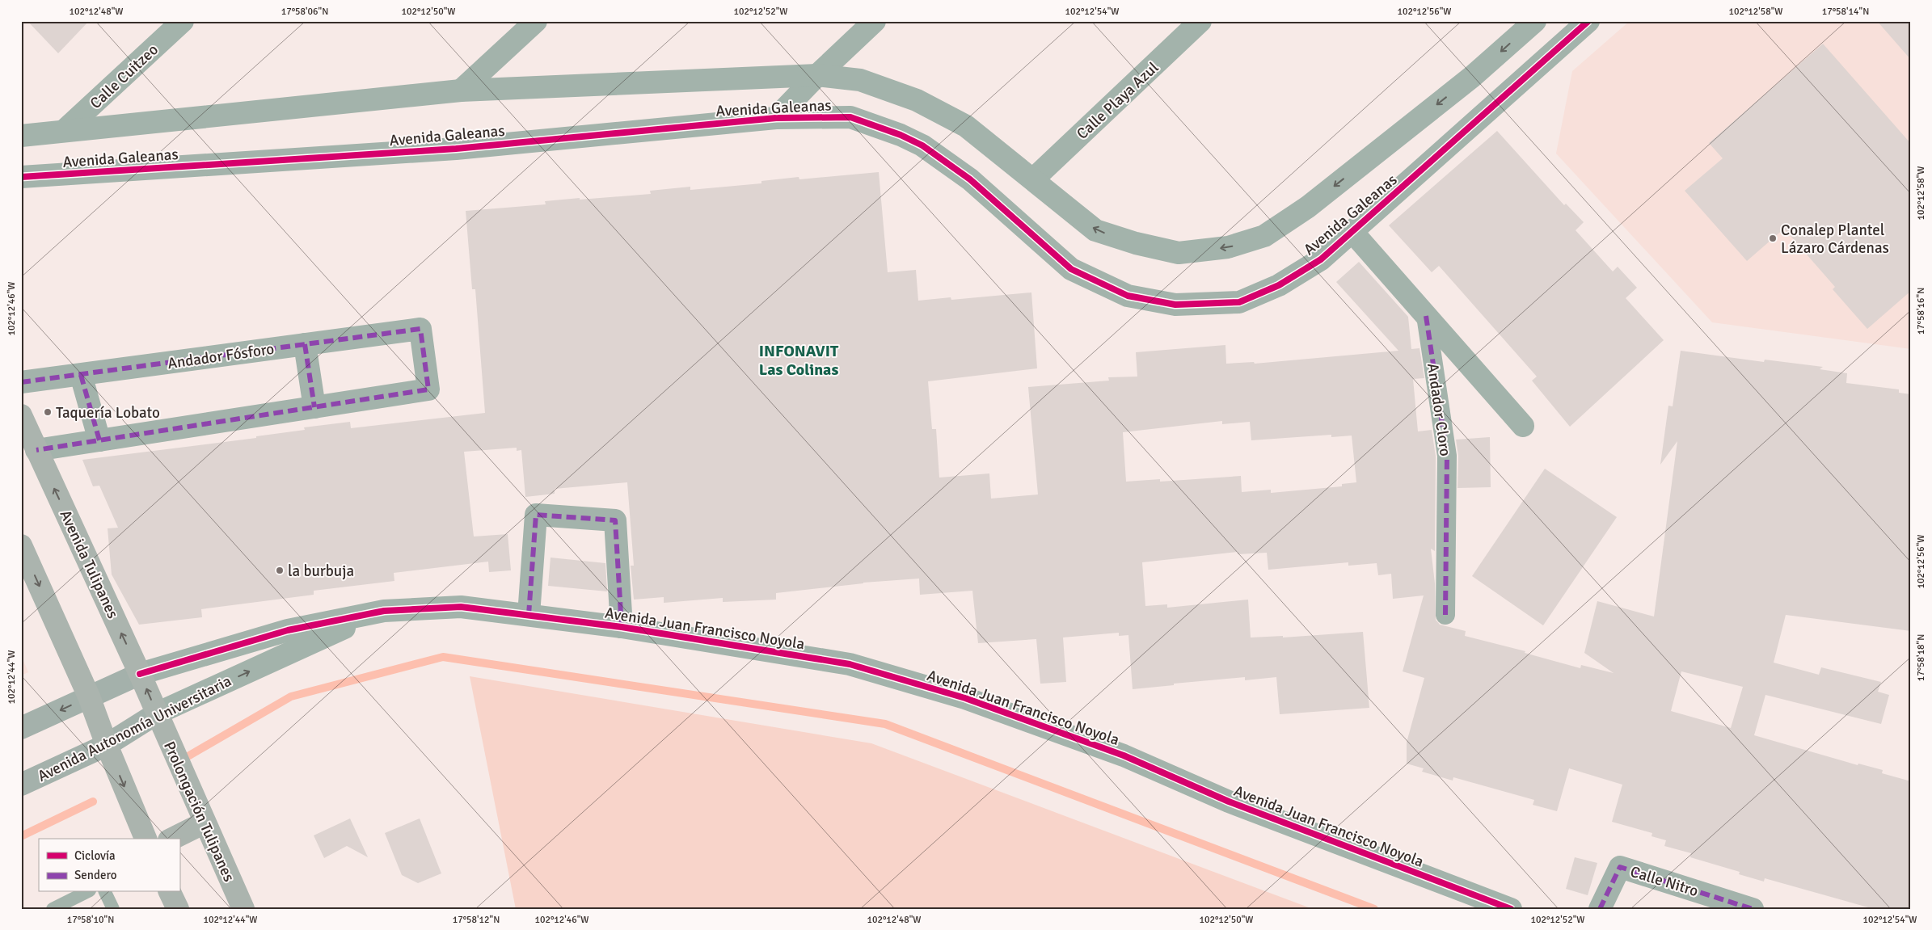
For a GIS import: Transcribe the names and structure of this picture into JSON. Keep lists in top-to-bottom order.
{
  "streets": {
    "main road": ["Avenida Tulipanes", "Avenida Autonomía Universitaria", "Prolongación Tulipanes"],
    "street": [
      "Calle Cuitzeo",
      "Calle Playa Azul",
      "Avenida Galeanas",
      "Andador Fósforo",
      "Andador Cloro",
      "Avenida Juan Francisco Noyola",
      "Calle Nitro"
    ]
  },
  "crossings": [
    ["Calle Cuitzeo", "Avenida Galeanas"],
    ["Calle Playa Azul", "Avenida Galeanas"],
    ["Avenida Tulipanes", "Avenida Autonomía Universitaria"],
    ["Avenida Tulipanes", "Prolongación Tulipanes"],
    ["Avenida Juan Francisco Noyola", "Avenida Autonomía Universitaria"],
    ["Avenida Autonomía Universitaria", "Prolongación Tulipanes"]
  ],
  "districts": ["INFONAVIT Las Colinas"],
  "places": ["Conalep Plantel Lázaro Cárdenas", "Taquería Lobato", "la burbuja"],
  "legend": ["Ciclovía", "Sendero"],
  "coordinates": [
    "102°12'48\"W",
    "17°58'06\"N",
    "102°12'50\"W",
    "102°12'52\"W",
    "102°12'54\"W",
    "102°12'56\"W",
    "102°12'58\"W",
    "17°58'14\"N",
    "102°12'46\"W",
    "17°58'16\"N",
    "17°58'18\"N",
    "102°12'44\"W",
    "17°58'10\"N",
    "17°58'12\"N"
  ]
}
